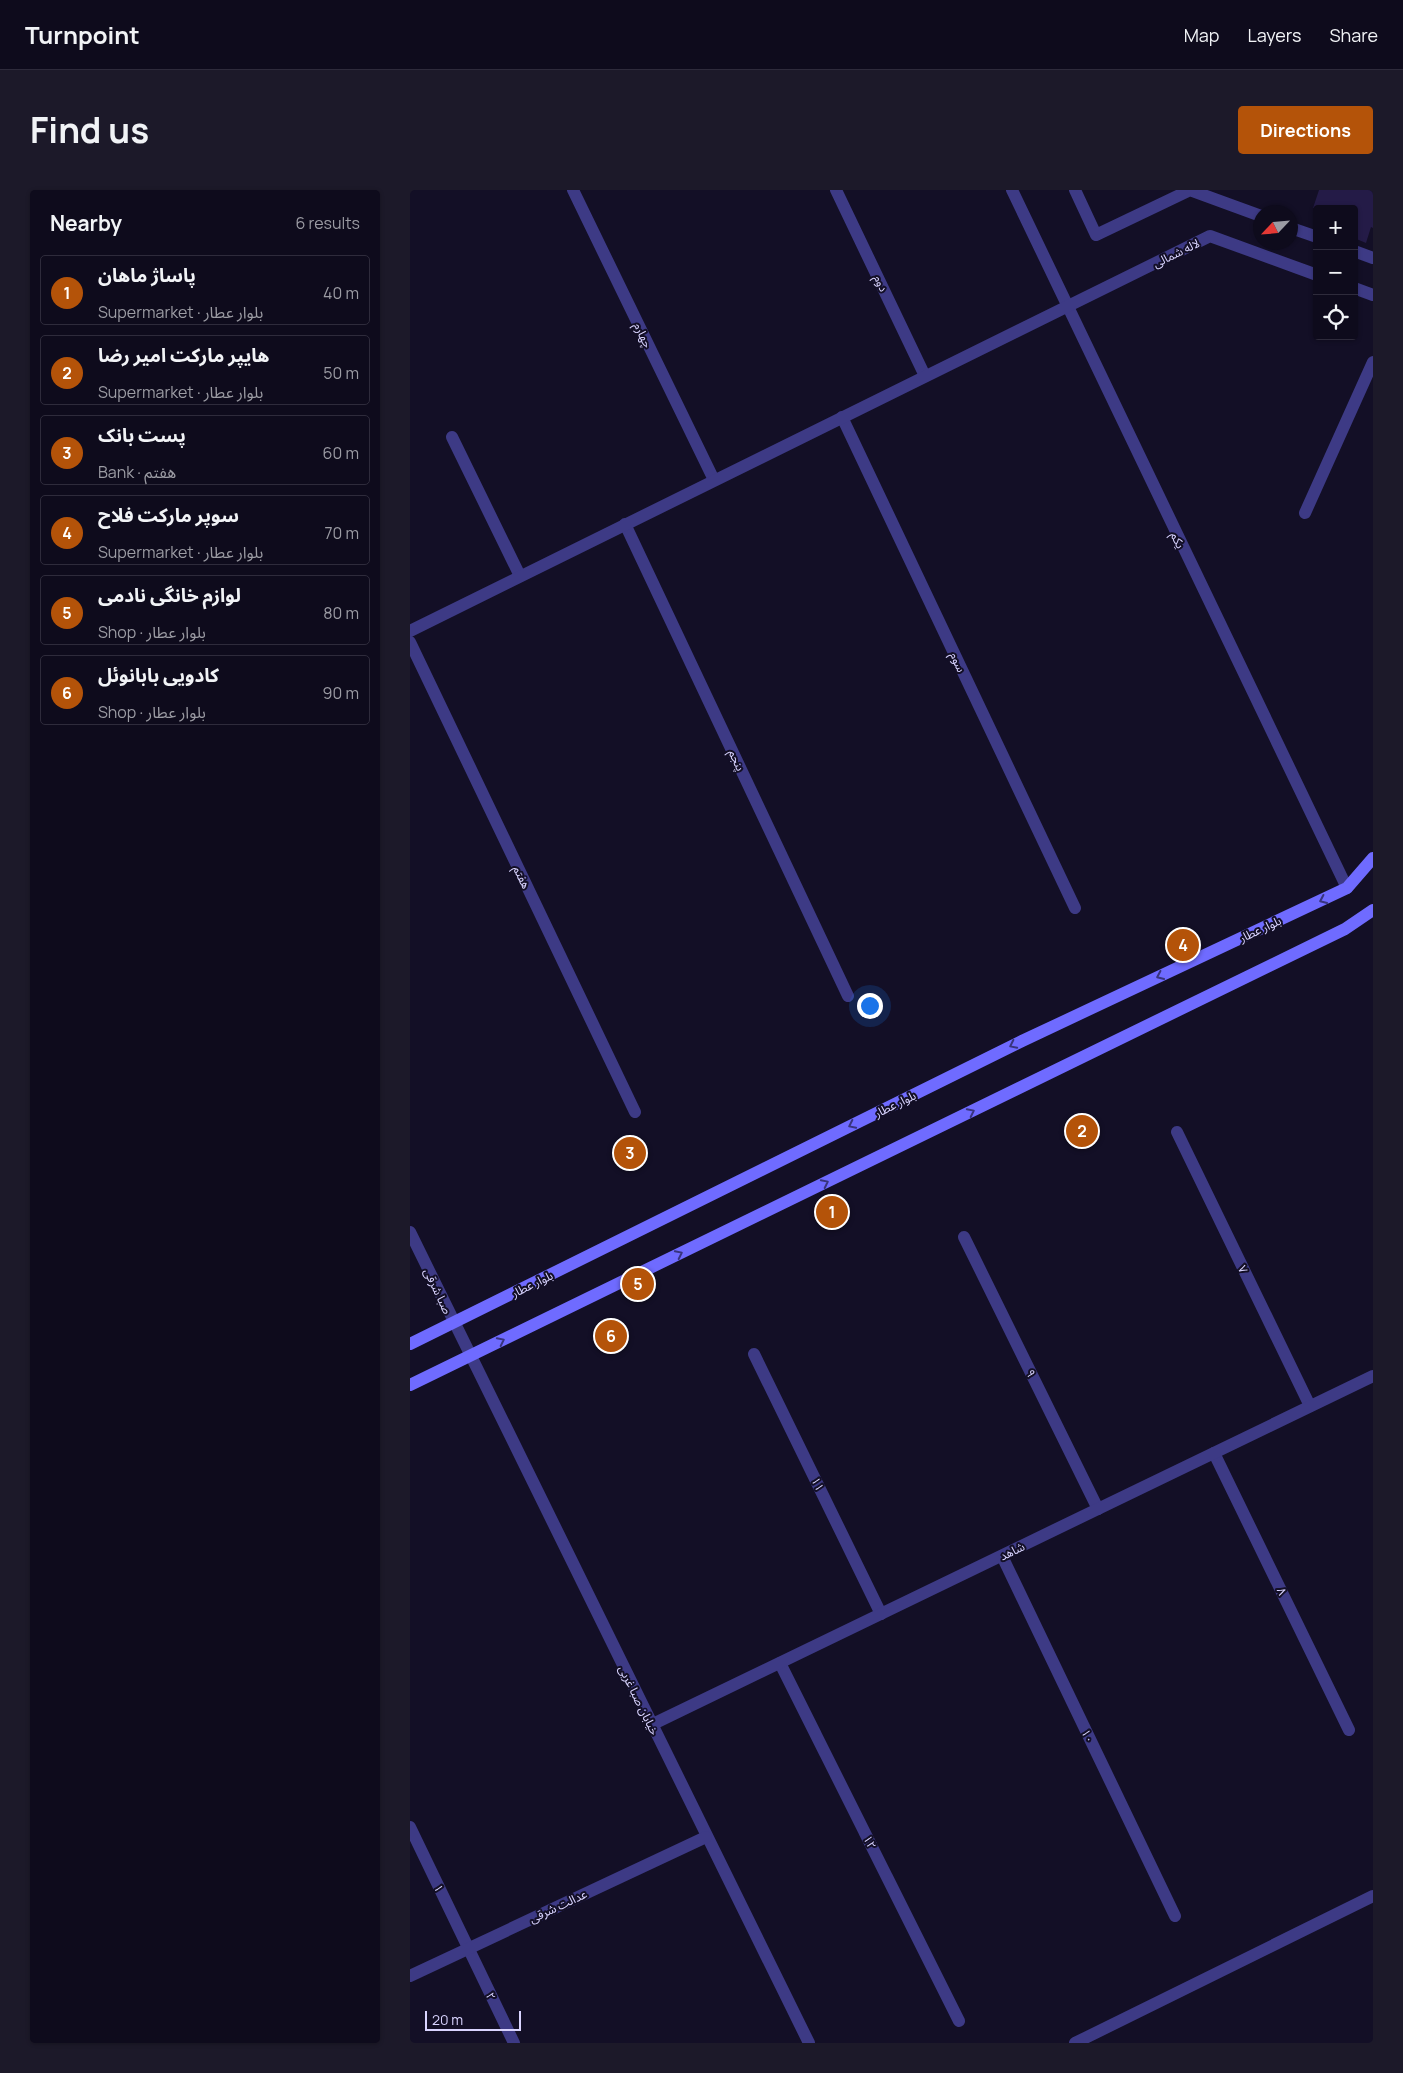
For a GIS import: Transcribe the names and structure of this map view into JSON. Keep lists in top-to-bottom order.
{
  "streets": {
    "street": [
      "لاله شمالی",
      "دوم",
      "چهارم",
      "یکم",
      "سوم",
      "پنجم",
      "هفتم",
      "بلوار عطار",
      "۷",
      "صبا شرقی",
      "۹",
      "۱۱",
      "شاهد",
      "۸",
      "خیابان صبا غربی",
      "۱۰",
      "۱۲",
      "۱",
      "عدالت شرقی",
      "۲"
    ]
  },
  "crossings": [
    ["لاله شمالی", "دوم"],
    ["لاله شمالی", "چهارم"],
    ["لاله شمالی", "یکم"],
    ["لاله شمالی", "سوم"],
    ["لاله شمالی", "پنجم"],
    ["یکم", "بلوار عطار"],
    ["بلوار عطار", "صبا شرقی"],
    ["۷", "شاهد"],
    ["صبا شرقی", "خیابان صبا غربی"],
    ["۹", "شاهد"],
    ["۱۱", "شاهد"],
    ["شاهد", "۸"],
    ["شاهد", "خیابان صبا غربی"],
    ["شاهد", "۱۰"],
    ["شاهد", "۱۲"],
    ["خیابان صبا غربی", "عدالت شرقی"],
    ["۱", "عدالت شرقی"],
    ["۱", "۲"],
    ["عدالت شرقی", "۲"]
  ],
  "scale_bar": "20 m",
  "north": "bottom left",
  "page": {
    "header": "Turnpoint",
    "nav": ["Map", "Layers", "Share"],
    "title": "Find us",
    "buttons": "Directions",
    "heading": ["Nearby", "6 results"],
    "map_buttons": ["+", "−"],
    "list": [
      {
        "mark": "1",
        "name": "پاساژ ماهان",
        "note": "Supermarket · بلوار عطار",
        "value": "40 m"
      },
      {
        "mark": "2",
        "name": "هایپر مارکت امیر رضا",
        "note": "Supermarket · بلوار عطار",
        "value": "50 m"
      },
      {
        "mark": "3",
        "name": "پست بانک",
        "note": "Bank · هفتم",
        "value": "60 m"
      },
      {
        "mark": "4",
        "name": "سوپر مارکت فلاح",
        "note": "Supermarket · بلوار عطار",
        "value": "70 m"
      },
      {
        "mark": "5",
        "name": "لوازم خانگی نادمی",
        "note": "Shop · بلوار عطار",
        "value": "80 m"
      },
      {
        "mark": "6",
        "name": "کادویی بابانوئل",
        "note": "Shop · بلوار عطار",
        "value": "90 m"
      }
    ],
    "pins": [
      "4",
      "2",
      "3",
      "1",
      "5",
      "6"
    ],
    "scale": "20 m"
  }
}
